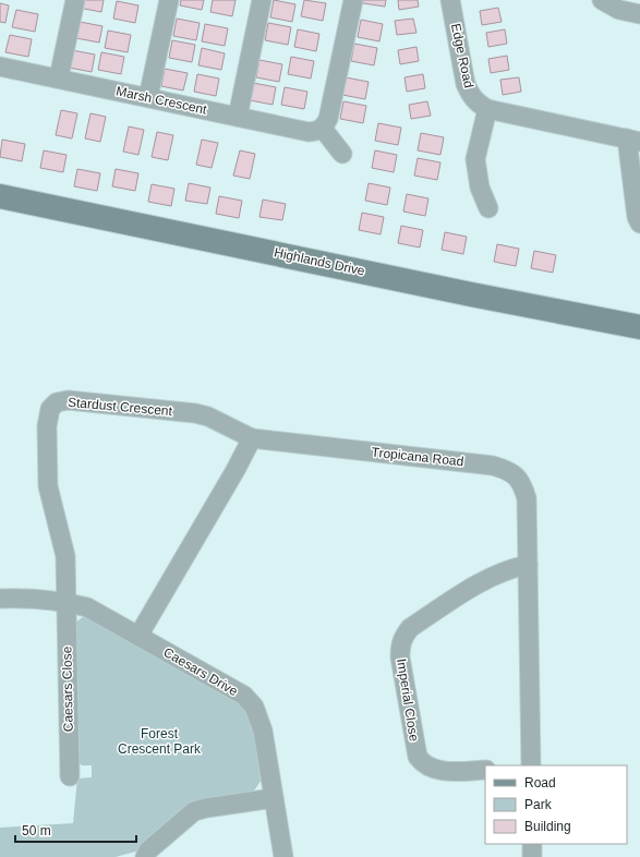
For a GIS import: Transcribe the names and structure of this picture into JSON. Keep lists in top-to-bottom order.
{
  "streets": {
    "main road": ["Highlands Drive"],
    "street": [
      "Edge Road",
      "Marsh Crescent",
      "Stardust Crescent",
      "Tropicana Road",
      "Caesars Drive",
      "Caesars Close",
      "Imperial Close"
    ]
  },
  "crossings": [
    ["Stardust Crescent", "Tropicana Road"],
    ["Stardust Crescent", "Caesars Drive"],
    ["Stardust Crescent", "Caesars Close"],
    ["Tropicana Road", "Imperial Close"],
    ["Caesars Drive", "Caesars Close"]
  ],
  "parks": ["Forest Crescent Park"],
  "legend": ["Road", "Park", "Building"],
  "scale_bar": "50 m"
}
